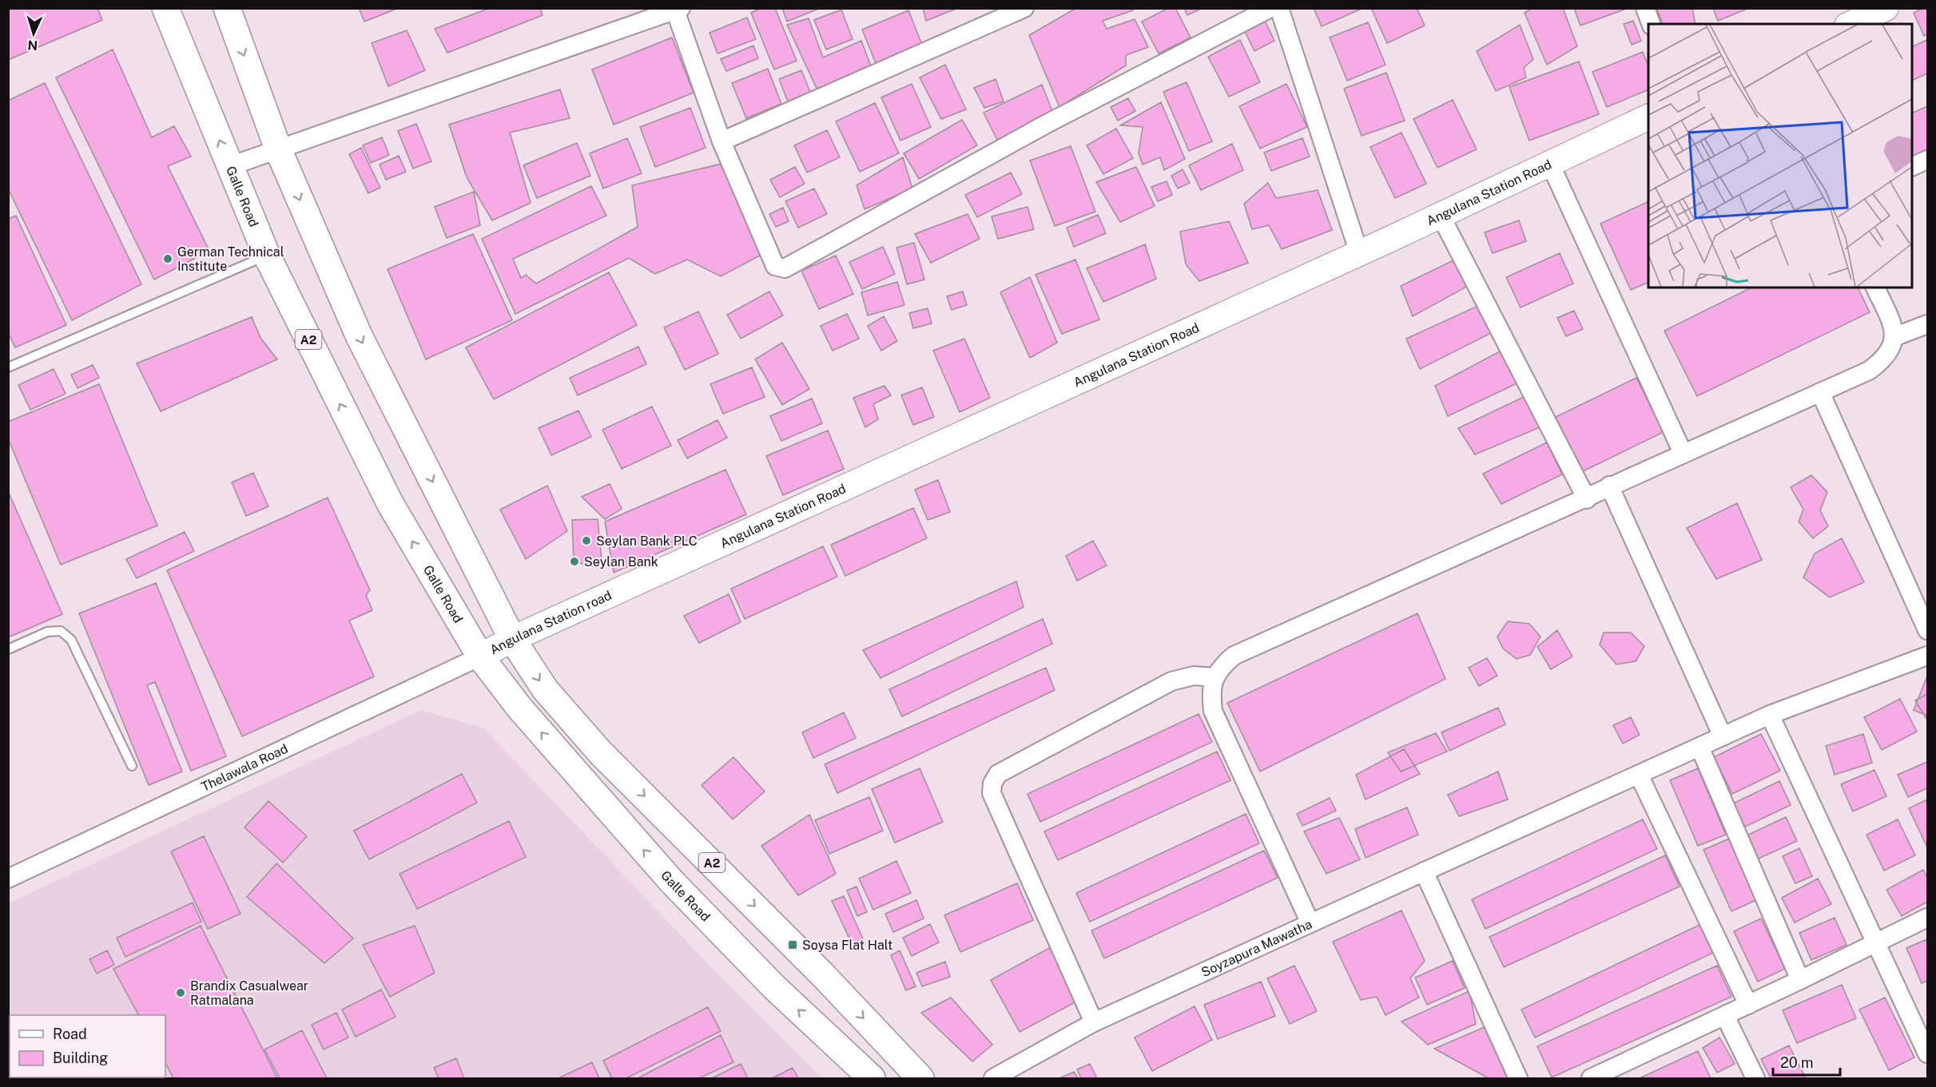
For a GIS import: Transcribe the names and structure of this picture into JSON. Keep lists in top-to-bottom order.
{
  "streets": {
    "highway": ["Galle Road", "A2"],
    "street": [
      "Angulana Station Road",
      "Angulana Station road",
      "Thelawala Road",
      "Soyzapura Mawatha"
    ]
  },
  "crossings": [
    ["Angulana Station Road", "Angulana Station road"],
    ["Galle Road", "Angulana Station road"],
    ["Galle Road", "Thelawala Road"],
    ["A2", "Angulana Station road"],
    ["Angulana Station road", "Thelawala Road"]
  ],
  "places": {
    "other": [
      "German Technical Institute",
      "Seylan Bank PLC",
      "Seylan Bank",
      "Brandix Casualwear Ratmalana"
    ],
    "transit": ["Soysa Flat Halt"]
  },
  "legend": ["Road", "Building"],
  "scale_bar": "20 m",
  "north": "bottom"
}
